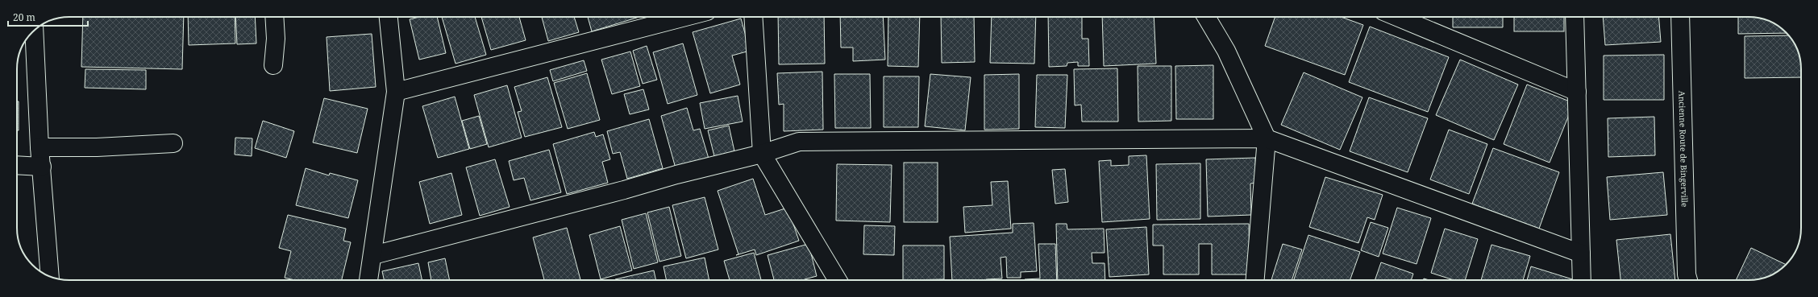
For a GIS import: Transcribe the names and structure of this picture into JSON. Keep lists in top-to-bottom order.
{
  "streets": {
    "street": ["Ancienne Route de Bingerville"]
  },
  "scale_bar": "20 m"
}
